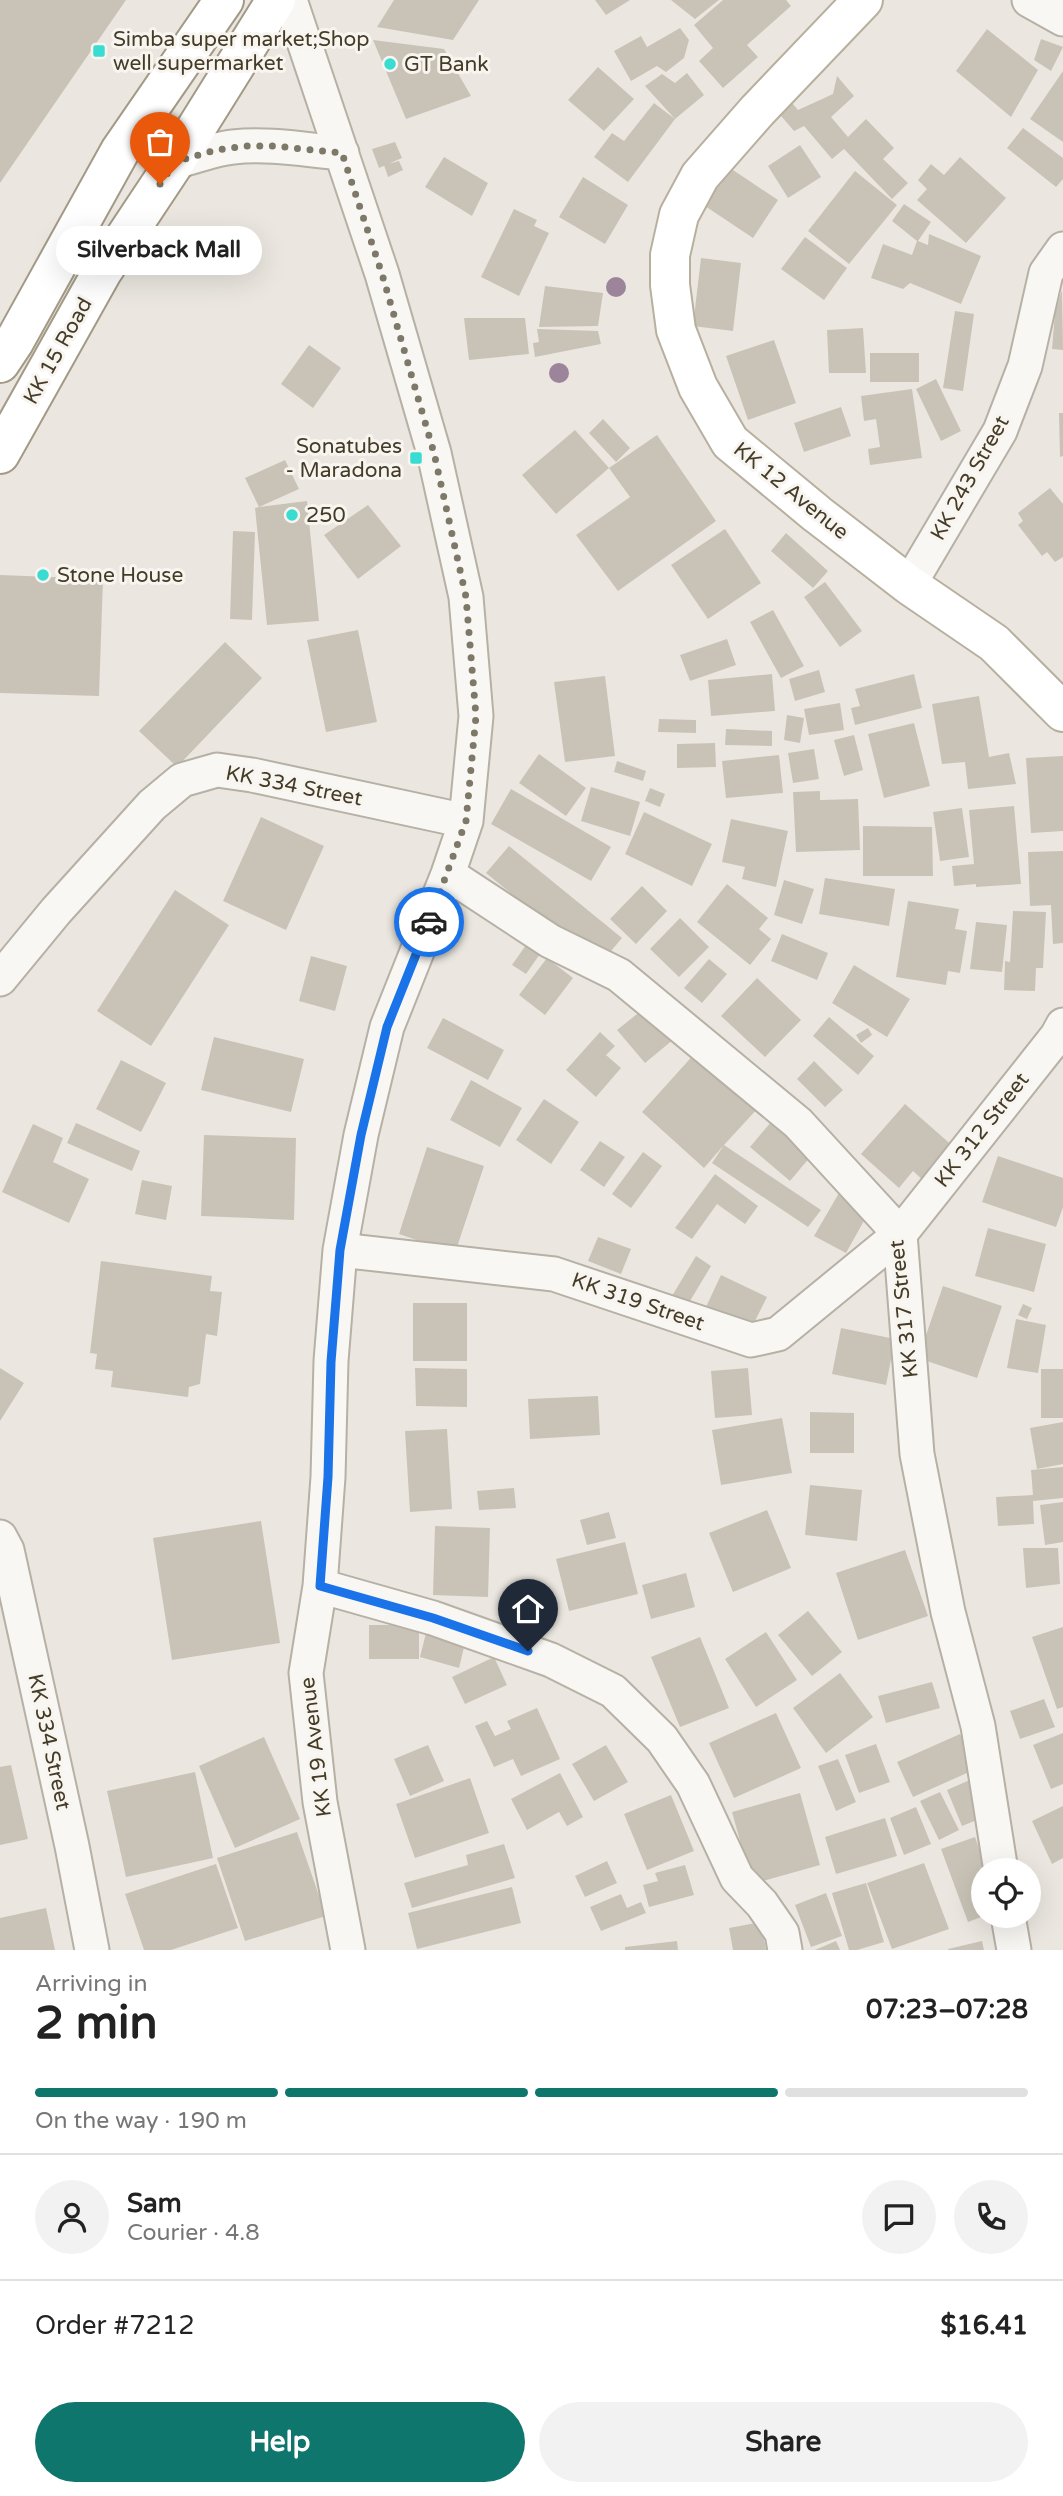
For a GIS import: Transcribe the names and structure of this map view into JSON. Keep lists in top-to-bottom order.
{
  "streets": {
    "main road": ["KK 15 Road", "KK 12 Avenue"],
    "street": [
      "KK 243 Street",
      "KK 334 Street",
      "KK 312 Street",
      "KK 319 Street",
      "KK 317 Street",
      "KK 19 Avenue"
    ]
  },
  "crossings": [
    ["KK 243 Street", "KK 12 Avenue"],
    ["KK 334 Street", "KK 19 Avenue"],
    ["KK 312 Street", "KK 319 Street"],
    ["KK 312 Street", "KK 317 Street"],
    ["KK 319 Street", "KK 317 Street"],
    ["KK 319 Street", "KK 19 Avenue"],
    ["KK 317 Street", "KK 19 Avenue"]
  ],
  "places": {
    "transit": ["Simba super market;Shop well supermarket", "Sonatubes - Maradona"],
    "other": [
      "GT Bank",
      "Silverback Mall",
      "250",
      "Stone House"
    ]
  },
  "page": {
    "bubble": "Silverback Mall",
    "heading": ["2 min", "Arriving in", "07:23–07:28"],
    "panel": [
      "Sam",
      "Courier · 4.8",
      "Order #7212",
      "$16.41"
    ],
    "bar": "On the way · 190 m",
    "buttons": ["Help", "Share"]
  }
}
